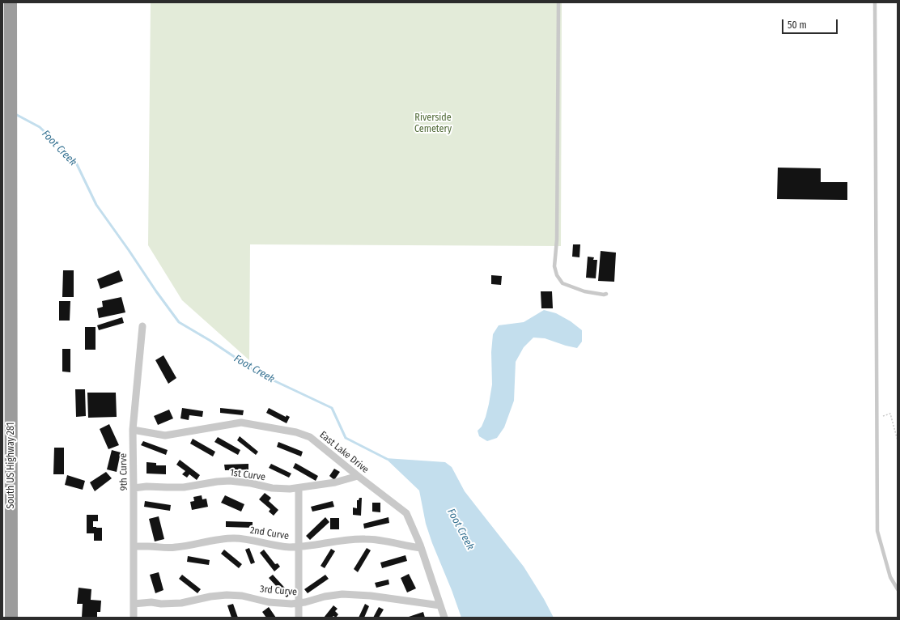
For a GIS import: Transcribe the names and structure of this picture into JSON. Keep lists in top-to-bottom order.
{
  "streets": {
    "highway": ["South US Highway 281"],
    "street": [
      "East Lake Drive",
      "9th Curve",
      "1st Curve",
      "2nd Curve",
      "3rd Curve"
    ]
  },
  "crossings": [
    ["East Lake Drive", "9th Curve"],
    ["East Lake Drive", "1st Curve"],
    ["East Lake Drive", "2nd Curve"],
    ["East Lake Drive", "3rd Curve"],
    ["9th Curve", "1st Curve"],
    ["9th Curve", "2nd Curve"],
    ["9th Curve", "3rd Curve"]
  ],
  "water": ["Foot Creek"],
  "parks": ["Riverside Cemetery"],
  "scale_bar": "50 m"
}
